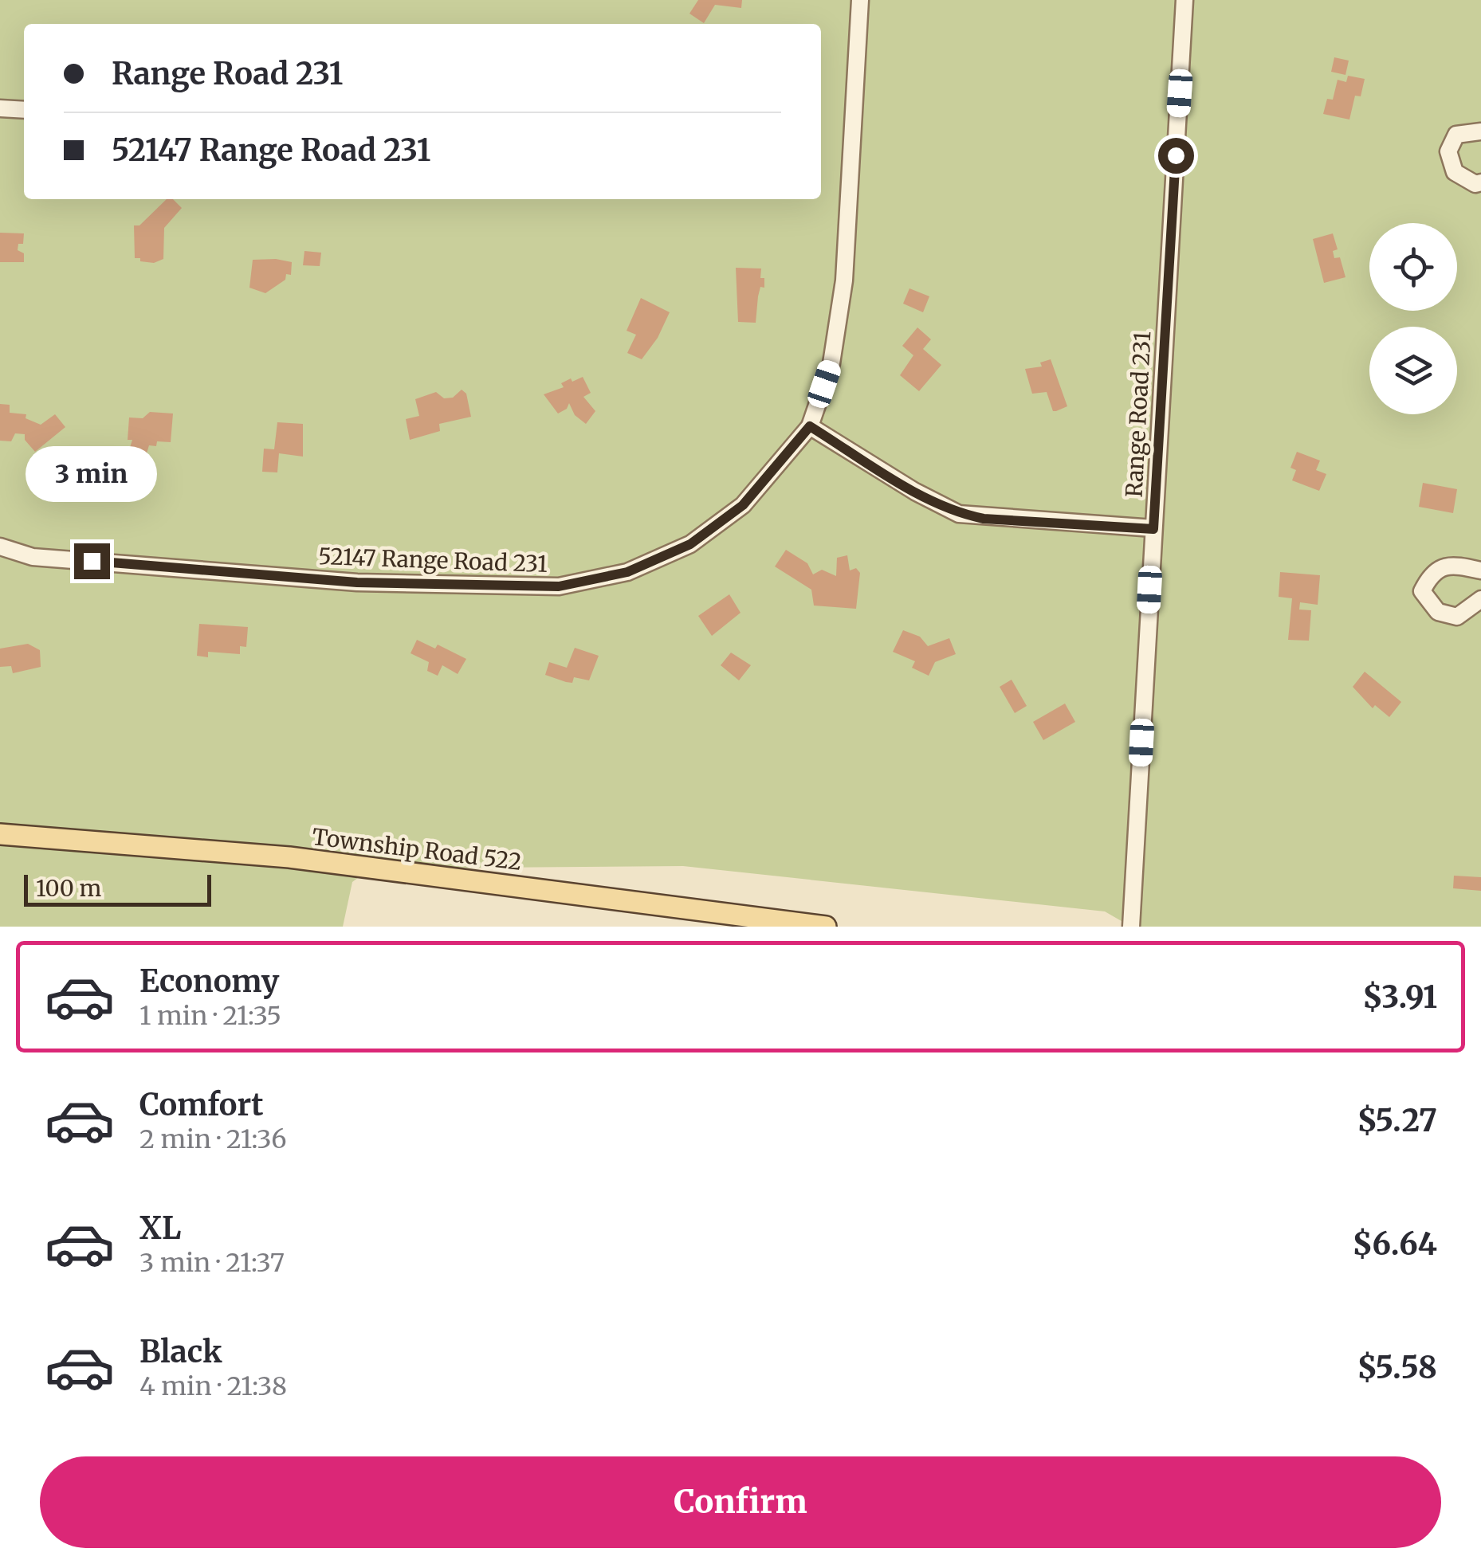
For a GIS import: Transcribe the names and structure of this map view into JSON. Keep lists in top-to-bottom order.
{
  "streets": {
    "main road": ["Township Road 522"],
    "street": ["Range Road 231", "52147 Range Road 231"]
  },
  "scale_bar": "100 m",
  "page": {
    "banner": ["Range Road 231", "52147 Range Road 231"],
    "bubble": "3 min",
    "scale": "100 m",
    "list": [
      {
        "name": "Economy",
        "note": "1 min · 21:35",
        "value": "$3.91"
      },
      {
        "name": "Comfort",
        "note": "2 min · 21:36",
        "value": "$5.27"
      },
      {
        "name": "XL",
        "note": "3 min · 21:37",
        "value": "$6.64"
      },
      {
        "name": "Black",
        "note": "4 min · 21:38",
        "value": "$5.58"
      }
    ],
    "buttons": "Confirm"
  }
}
